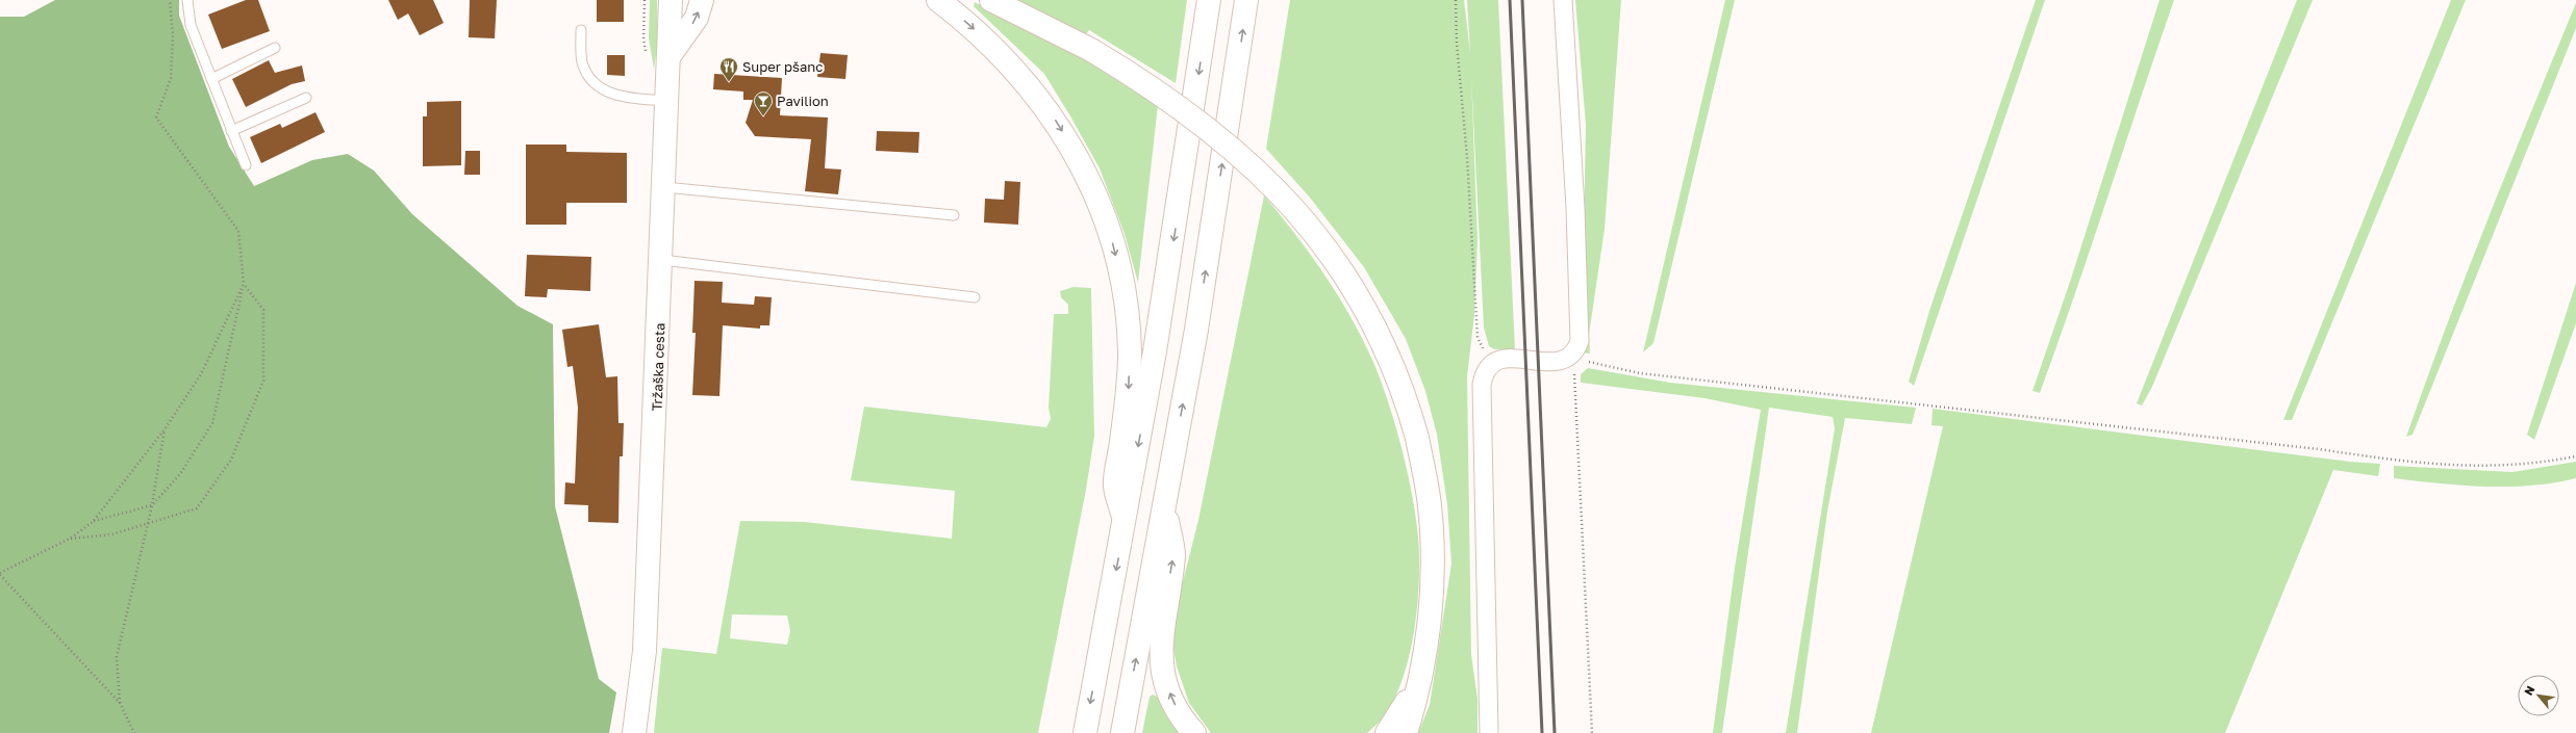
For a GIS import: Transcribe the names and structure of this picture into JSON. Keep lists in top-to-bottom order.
{
  "streets": {
    "main road": ["Tržaška cesta"]
  },
  "places": {
    "restaurant": ["Super pšanc"],
    "bar": ["Pavilion"]
  },
  "north": "top left"
}
